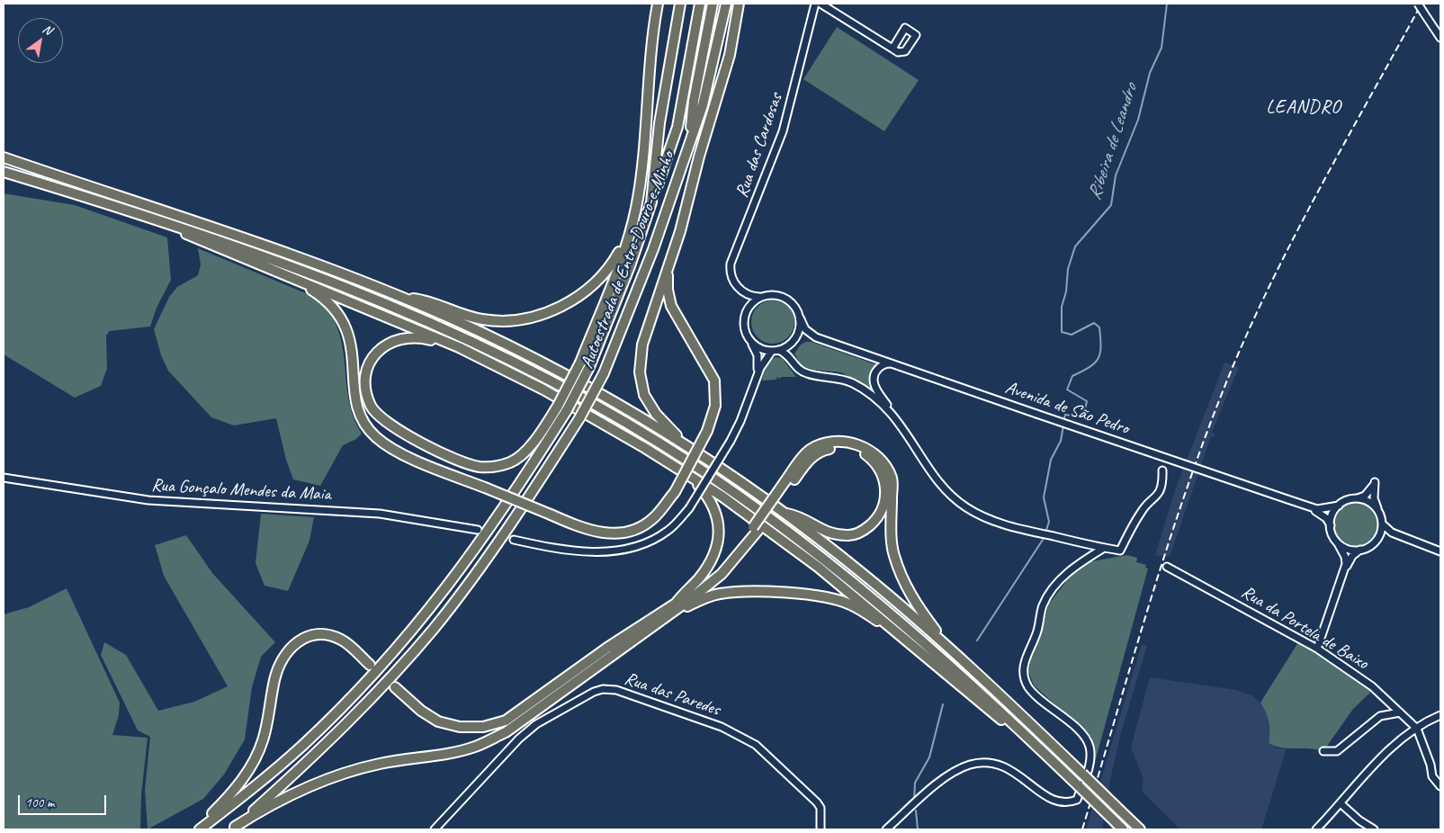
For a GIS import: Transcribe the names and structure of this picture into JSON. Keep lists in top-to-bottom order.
{
  "streets": {
    "highway": ["Autoestrada de Entre-Douro-e-Minho"],
    "street": [
      "Rua das Cardosas",
      "Avenida de São Pedro",
      "Rua Gonçalo Mendes da Maia",
      "Rua da Portela de Baixo",
      "Rua das Paredes"
    ]
  },
  "crossings": [
    ["Rua das Cardosas", "Avenida de São Pedro"]
  ],
  "districts": ["LEANDRO"],
  "water": ["Ribeira de Leandro"],
  "scale_bar": "100 m",
  "north": "top right"
}
